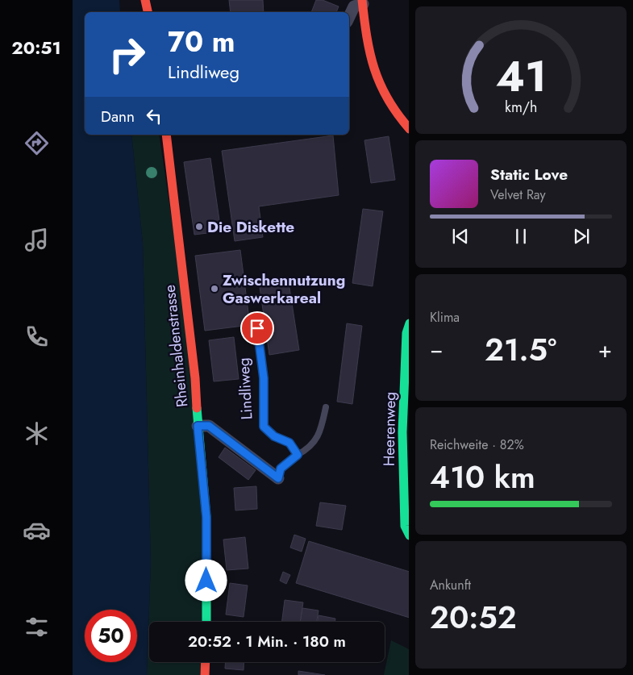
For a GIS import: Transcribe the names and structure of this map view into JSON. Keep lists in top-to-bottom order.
{
  "streets": {
    "main road": ["Rheinhaldenstrasse", "Heerenweg"],
    "street": ["Lindliweg"]
  },
  "crossings": [
    ["Rheinhaldenstrasse", "Lindliweg"]
  ],
  "places": ["Die Diskette", "Zwischennutzung Gaswerkareal"],
  "page": {
    "tabs": "20:51",
    "turn": ["70 m", "Lindliweg"],
    "then": "Dann",
    "song": ["Static Love", "Velvet Ray"],
    "tile": [
      "Klima",
      ["Reichweite · 82%", "410 km"],
      ["Ankunft", "20:52"]
    ],
    "heat": ["−", "21.5°", "+"],
    "limit": "50",
    "trip": "20:52 · 1 Min. · 180 m",
    "gauge": ["41", "km/h"]
  }
}
